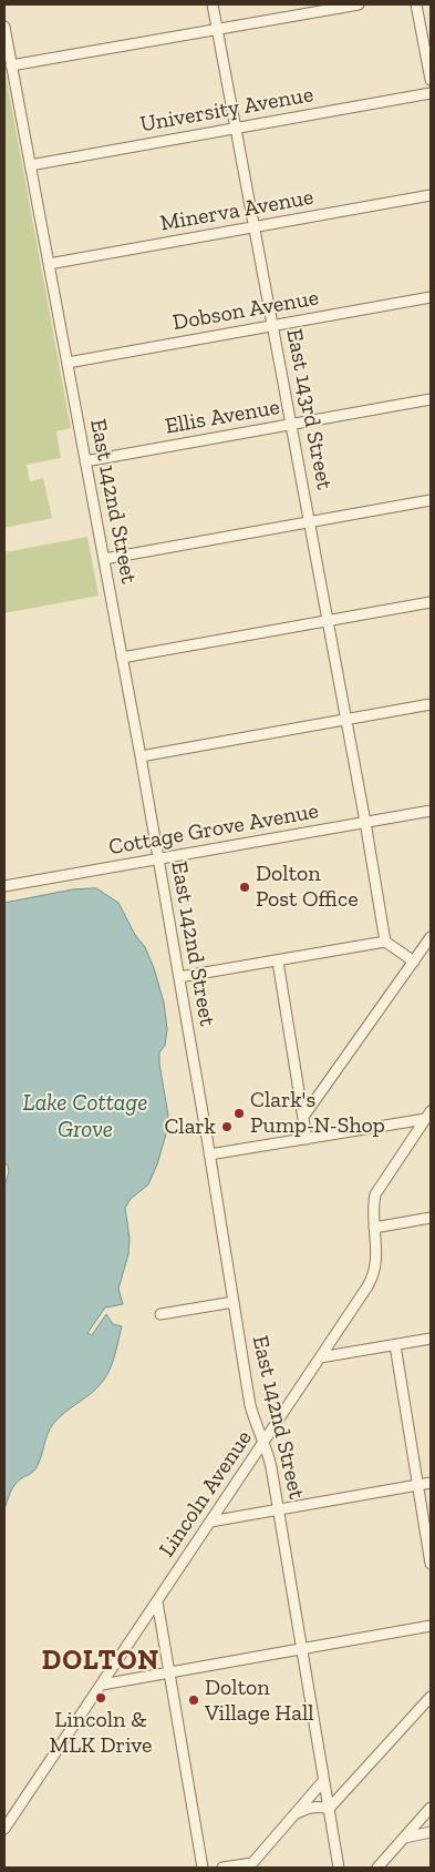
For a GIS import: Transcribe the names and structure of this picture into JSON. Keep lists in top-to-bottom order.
{
  "streets": {
    "street": [
      "University Avenue",
      "Minerva Avenue",
      "Dobson Avenue",
      "East 143rd Street",
      "Ellis Avenue",
      "East 142nd Street",
      "Cottage Grove Avenue",
      "Lincoln Avenue"
    ]
  },
  "crossings": [
    ["University Avenue", "East 143rd Street"],
    ["University Avenue", "East 142nd Street"],
    ["Minerva Avenue", "East 143rd Street"],
    ["Minerva Avenue", "East 142nd Street"],
    ["Dobson Avenue", "East 143rd Street"],
    ["Dobson Avenue", "East 142nd Street"],
    ["East 143rd Street", "Ellis Avenue"],
    ["East 143rd Street", "Cottage Grove Avenue"],
    ["Ellis Avenue", "East 142nd Street"],
    ["East 142nd Street", "Cottage Grove Avenue"],
    ["East 142nd Street", "Lincoln Avenue"]
  ],
  "districts": ["DOLTON"],
  "water": ["Lake Cottage Grove"],
  "places": [
    "Dolton Post Office",
    "Clark's Pump-N-Shop",
    "Clark",
    "Lincoln & MLK Drive",
    "Dolton Village Hall"
  ]
}
